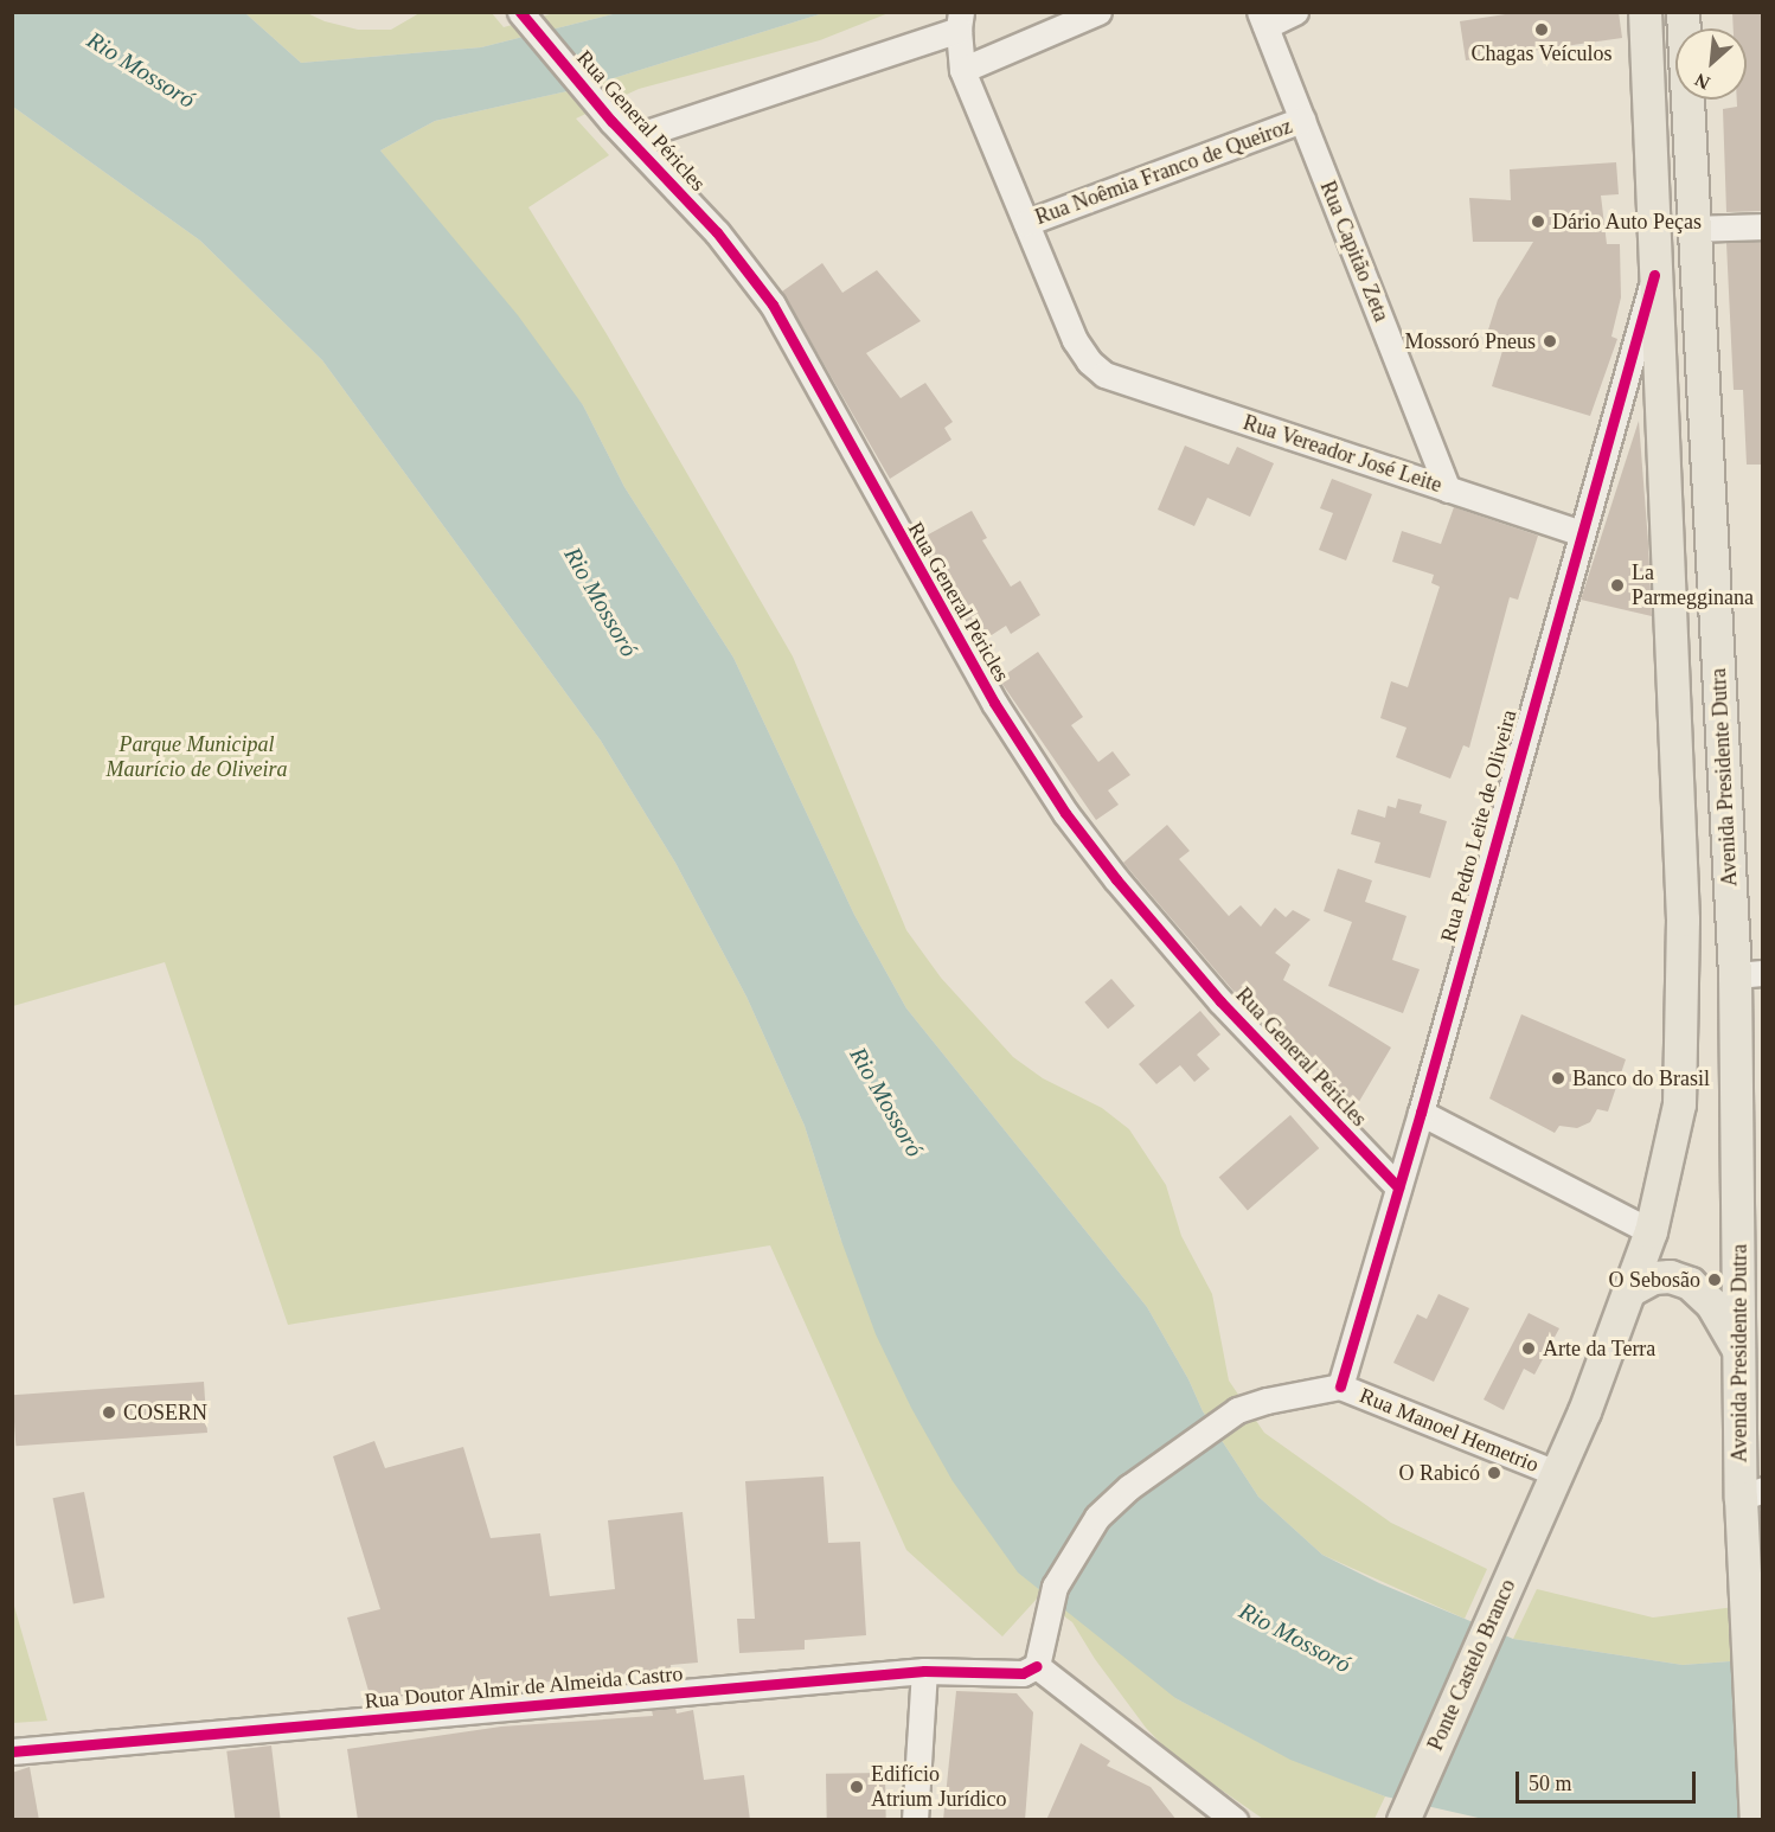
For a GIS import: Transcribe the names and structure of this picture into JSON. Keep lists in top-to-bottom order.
{
  "streets": {
    "main road": ["Avenida Presidente Dutra", "Ponte Castelo Branco"],
    "street": [
      "Rua General Péricles",
      "Rua Noêmia Franco de Queiroz",
      "Rua Capitão Zeta",
      "Rua Vereador José Leite",
      "Rua Pedro Leite de Oliveira",
      "Rua Manoel Hemetrio",
      "Rua Doutor Almir de Almeida Castro"
    ]
  },
  "crossings": [
    ["Rua General Péricles", "Rua Pedro Leite de Oliveira"],
    ["Rua Noêmia Franco de Queiroz", "Rua Capitão Zeta"],
    ["Rua Noêmia Franco de Queiroz", "Rua Vereador José Leite"],
    ["Rua Capitão Zeta", "Rua Vereador José Leite"],
    ["Rua Vereador José Leite", "Rua Pedro Leite de Oliveira"],
    ["Rua Pedro Leite de Oliveira", "Rua Manoel Hemetrio"],
    ["Rua Manoel Hemetrio", "Ponte Castelo Branco"]
  ],
  "water": ["Rio Mossoró"],
  "parks": ["Parque Municipal Maurício de Oliveira"],
  "places": [
    "Chagas Veículos",
    "Dário Auto Peças",
    "Mossoró Pneus",
    "La Parmegginana",
    "Banco do Brasil",
    "O Sebosão",
    "Arte da Terra",
    "COSERN",
    "O Rabicó",
    "Edifício Atrium Jurídico"
  ],
  "scale_bar": "50 m",
  "north": "bottom left"
}
